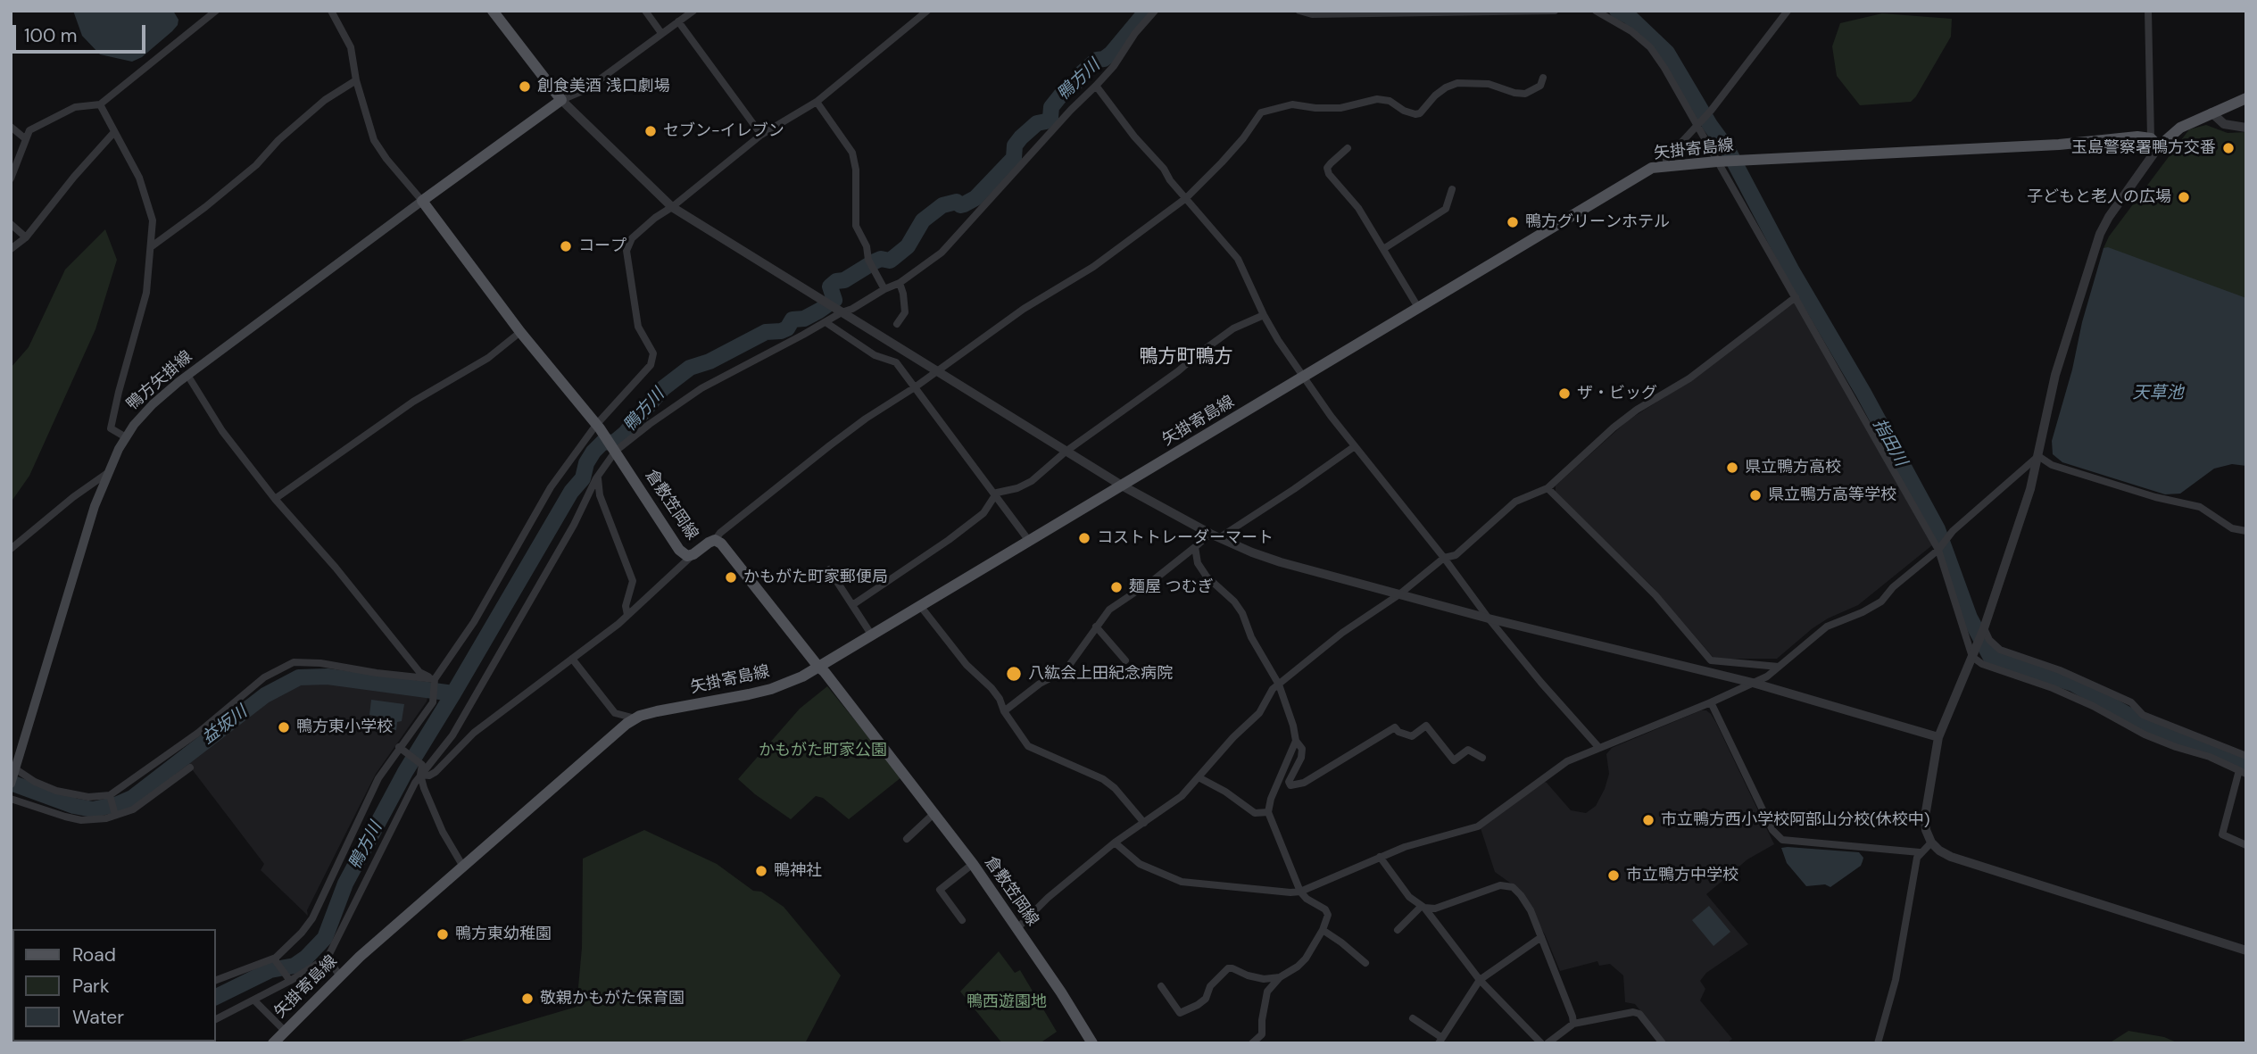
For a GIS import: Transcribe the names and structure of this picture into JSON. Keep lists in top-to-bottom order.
{
  "streets": {
    "main road": ["矢掛寄島線", "鴨方矢掛線", "倉敷笠岡線"]
  },
  "crossings": [
    ["矢掛寄島線", "倉敷笠岡線"],
    ["鴨方矢掛線", "倉敷笠岡線"]
  ],
  "districts": ["鴨方町鴨方"],
  "water": [
    "鴨方川",
    "天草池",
    "指田川",
    "益坂川"
  ],
  "parks": ["かもがた町家公園", "鴨西遊園地"],
  "places": [
    "創食美酒 浅口劇場",
    "セブン-イレブン",
    "玉島警察署鴨方交番",
    "子どもと老人の広場",
    "鴨方グリーンホテル",
    "コープ",
    "ザ・ビッグ",
    "県立鴨方高校",
    "県立鴨方高等学校",
    "コストトレーダーマート",
    "かもがた町家郵便局",
    "麺屋 つむぎ",
    "八紘会上田紀念病院",
    "鴨方東小学校",
    "市立鴨方西小学校阿部山分校(休校中)",
    "鴨神社",
    "市立鴨方中学校",
    "鴨方東幼稚園",
    "敬親かもがた保育園"
  ],
  "legend": ["Road", "Park", "Water"],
  "scale_bar": "100 m"
}
